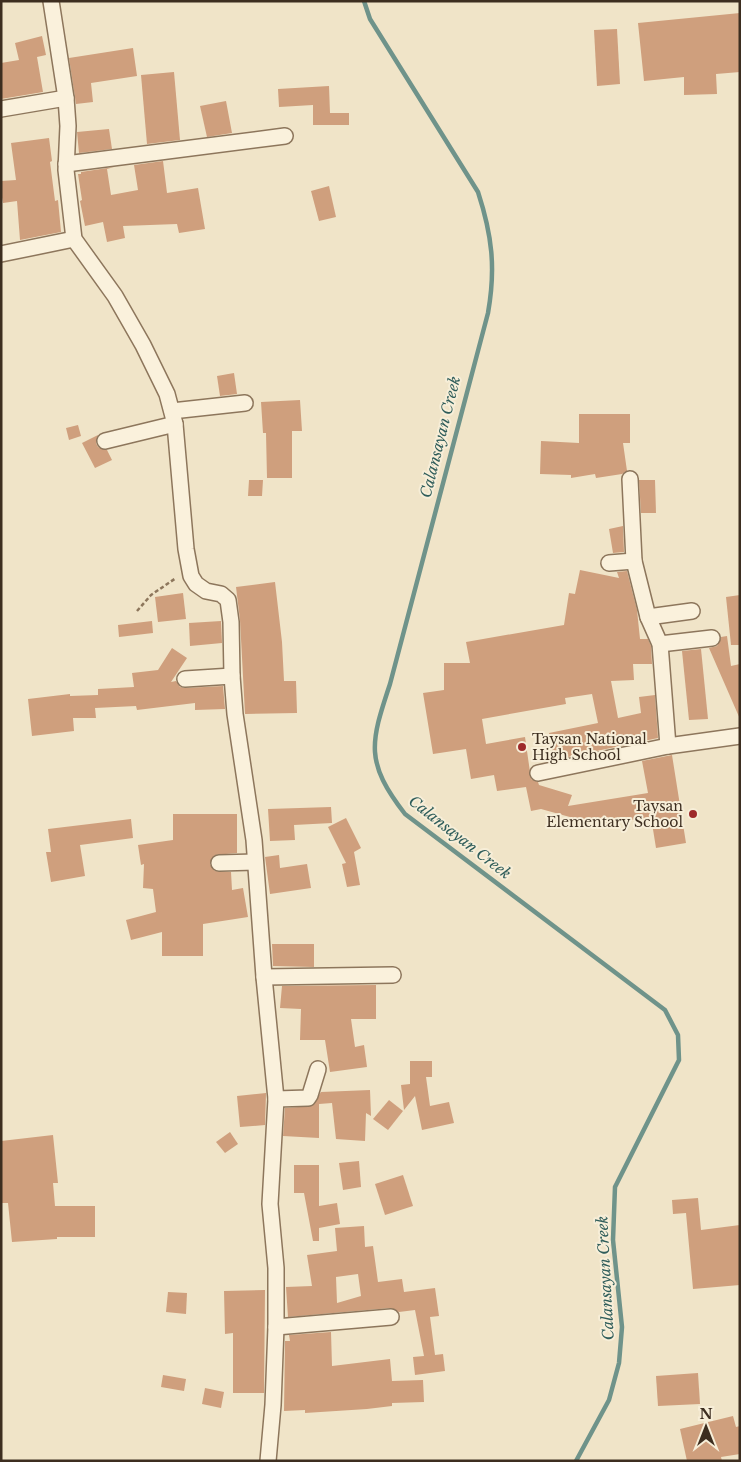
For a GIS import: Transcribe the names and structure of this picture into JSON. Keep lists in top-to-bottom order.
{
  "water": ["Calansayan Creek"],
  "places": ["Taysan National High School", "Taysan Elementary School"],
  "north": "top"
}
